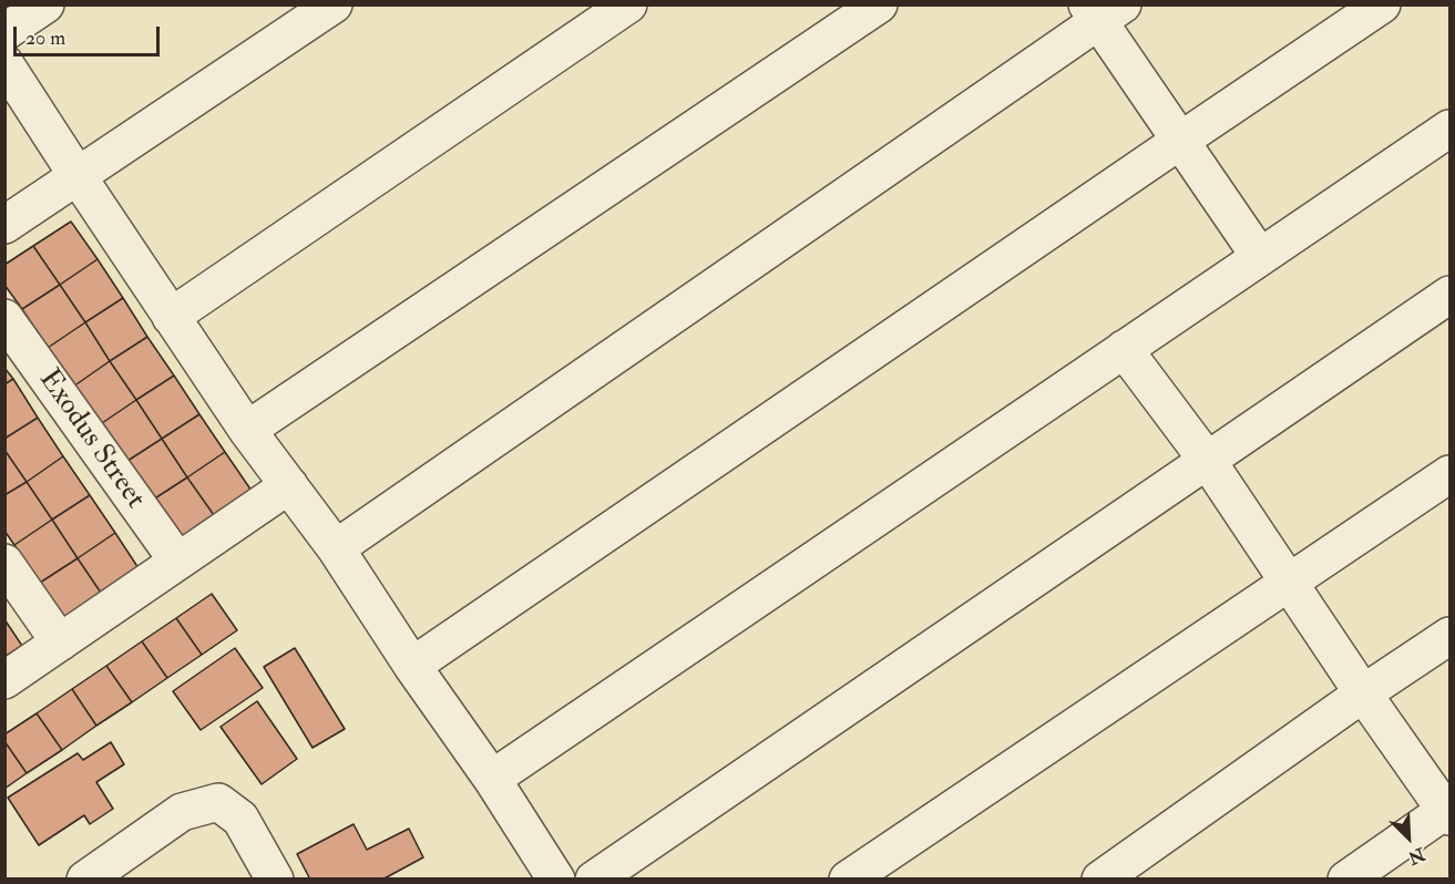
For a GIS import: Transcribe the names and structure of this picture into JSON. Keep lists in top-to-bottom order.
{
  "streets": {
    "street": ["Exodus Street"]
  },
  "scale_bar": "20 m",
  "north": "bottom right"
}
